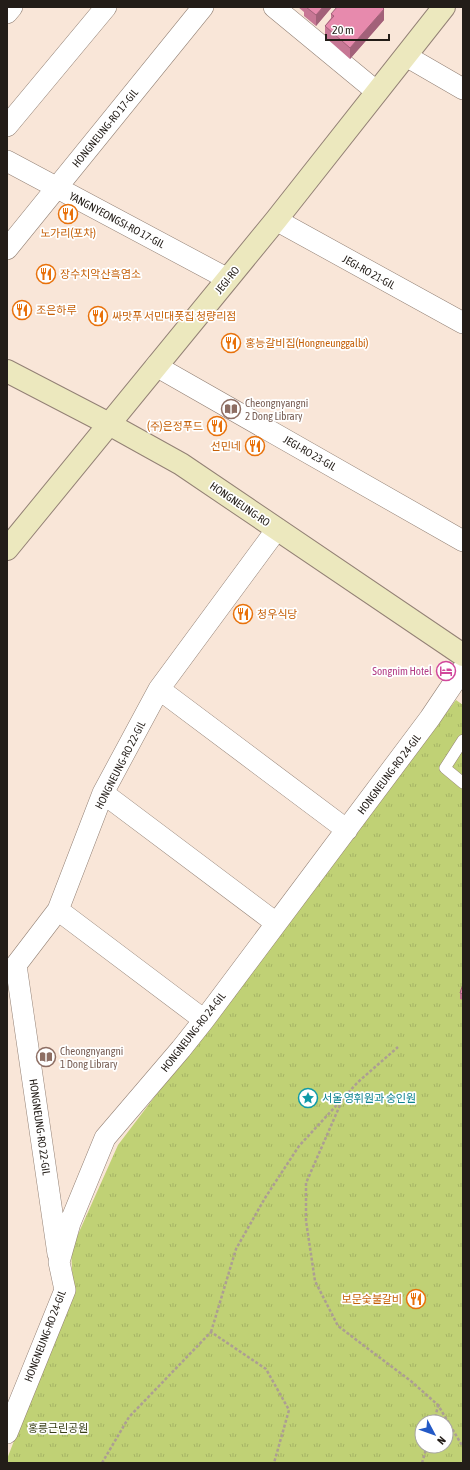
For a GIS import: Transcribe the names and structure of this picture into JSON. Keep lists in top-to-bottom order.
{
  "streets": {
    "main road": ["JEGI-RO", "HONGNEUNG-RO"],
    "street": [
      "HONGNEUNG-RO 17-GIL",
      "YANGNYEONGSI-RO 17-GIL",
      "JEGI-RO 21-GIL",
      "JEGI-RO 23-GIL",
      "HONGNEUNG-RO 22-GIL",
      "HONGNEUNG-RO 24-GIL"
    ]
  },
  "crossings": [
    ["HONGNEUNG-RO 17-GIL", "YANGNYEONGSI-RO 17-GIL"],
    ["YANGNYEONGSI-RO 17-GIL", "JEGI-RO"],
    ["JEGI-RO 21-GIL", "JEGI-RO"],
    ["JEGI-RO", "JEGI-RO 23-GIL"],
    ["JEGI-RO", "HONGNEUNG-RO"],
    ["HONGNEUNG-RO", "HONGNEUNG-RO 22-GIL"],
    ["HONGNEUNG-RO 22-GIL", "HONGNEUNG-RO 24-GIL"]
  ],
  "parks": ["홍릉근린공원"],
  "places": {
    "restaurant": [
      "노가리(포차)",
      "장수치악산흑염소",
      "조은하루",
      "싸맛푸 서민대폿집 청량리점",
      "홍능갈비집(Hongneunggalbi)",
      "(주)은정푸드",
      "선민네",
      "청우식당",
      "보문숯불갈비"
    ],
    "library": ["Cheongnyangni 2 Dong Library", "Cheongnyangni 1 Dong Library"],
    "hotel": ["Songnim Hotel"],
    "place": ["서울 영휘원과 숭인원"]
  },
  "scale_bar": "20 m",
  "north": "bottom right"
}
